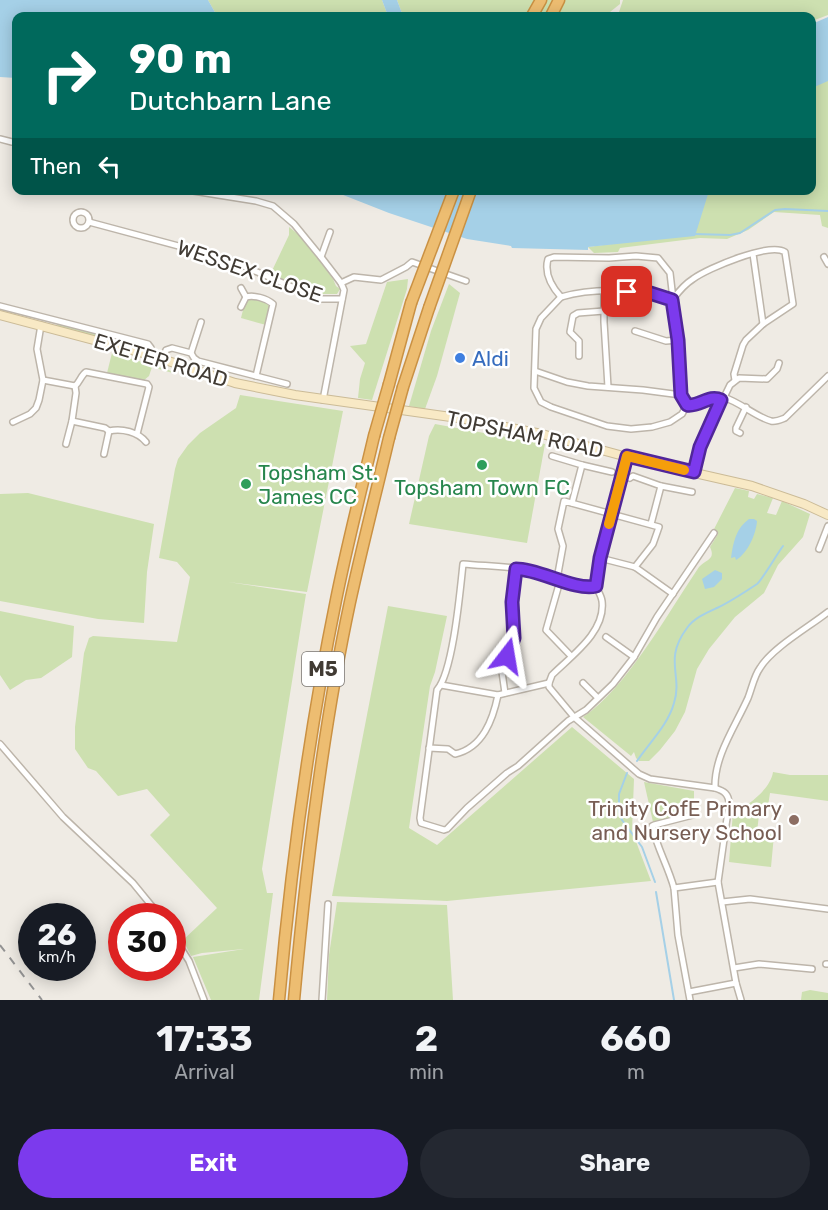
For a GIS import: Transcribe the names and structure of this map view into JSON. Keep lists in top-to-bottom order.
{
  "streets": {
    "highway": ["M5"],
    "street": ["WESSEX CLOSE", "EXETER ROAD", "TOPSHAM ROAD"]
  },
  "crossings": [
    ["EXETER ROAD", "TOPSHAM ROAD"]
  ],
  "places": [
    "Aldi",
    "Topsham Town FC",
    "Topsham St. James CC",
    "Trinity CofE Primary and Nursery School"
  ],
  "page": {
    "turn": ["90 m", "Dutchbarn Lane"],
    "then": "Then",
    "speed": "26 km/h",
    "limit": "30",
    "eta": [
      "17:33",
      "Arrival",
      "2",
      "min",
      "660",
      "m"
    ],
    "buttons": ["Exit", "Share"]
  }
}
